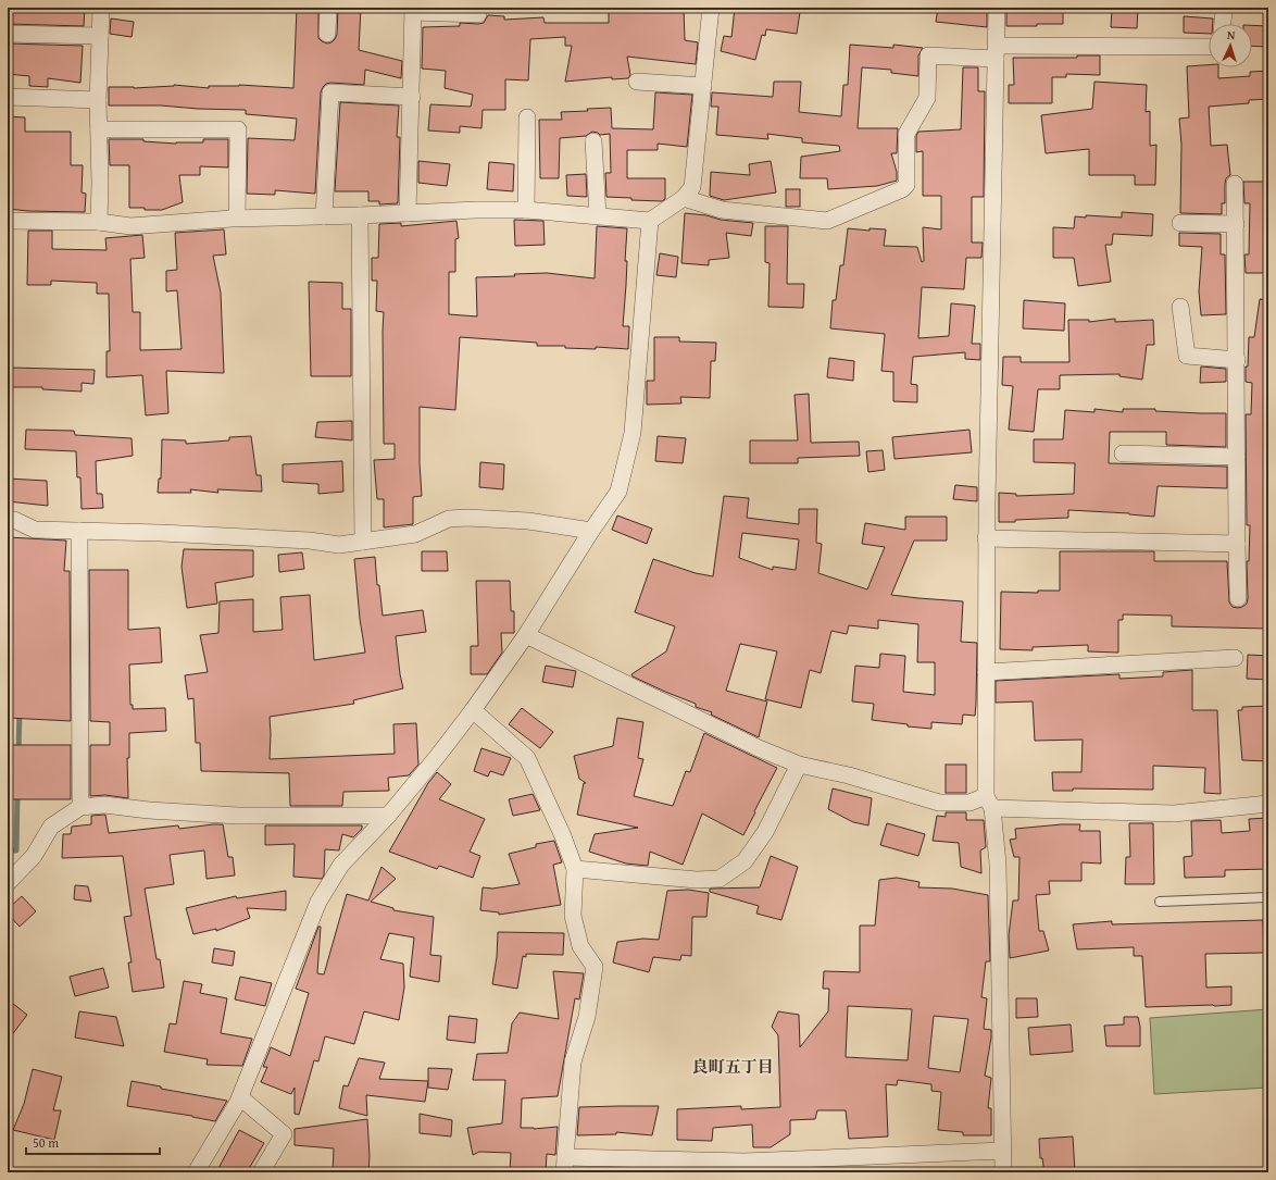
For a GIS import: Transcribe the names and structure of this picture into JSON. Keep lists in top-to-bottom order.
{
  "districts": ["良町五丁目"],
  "scale_bar": "50 m",
  "north": "top"
}
